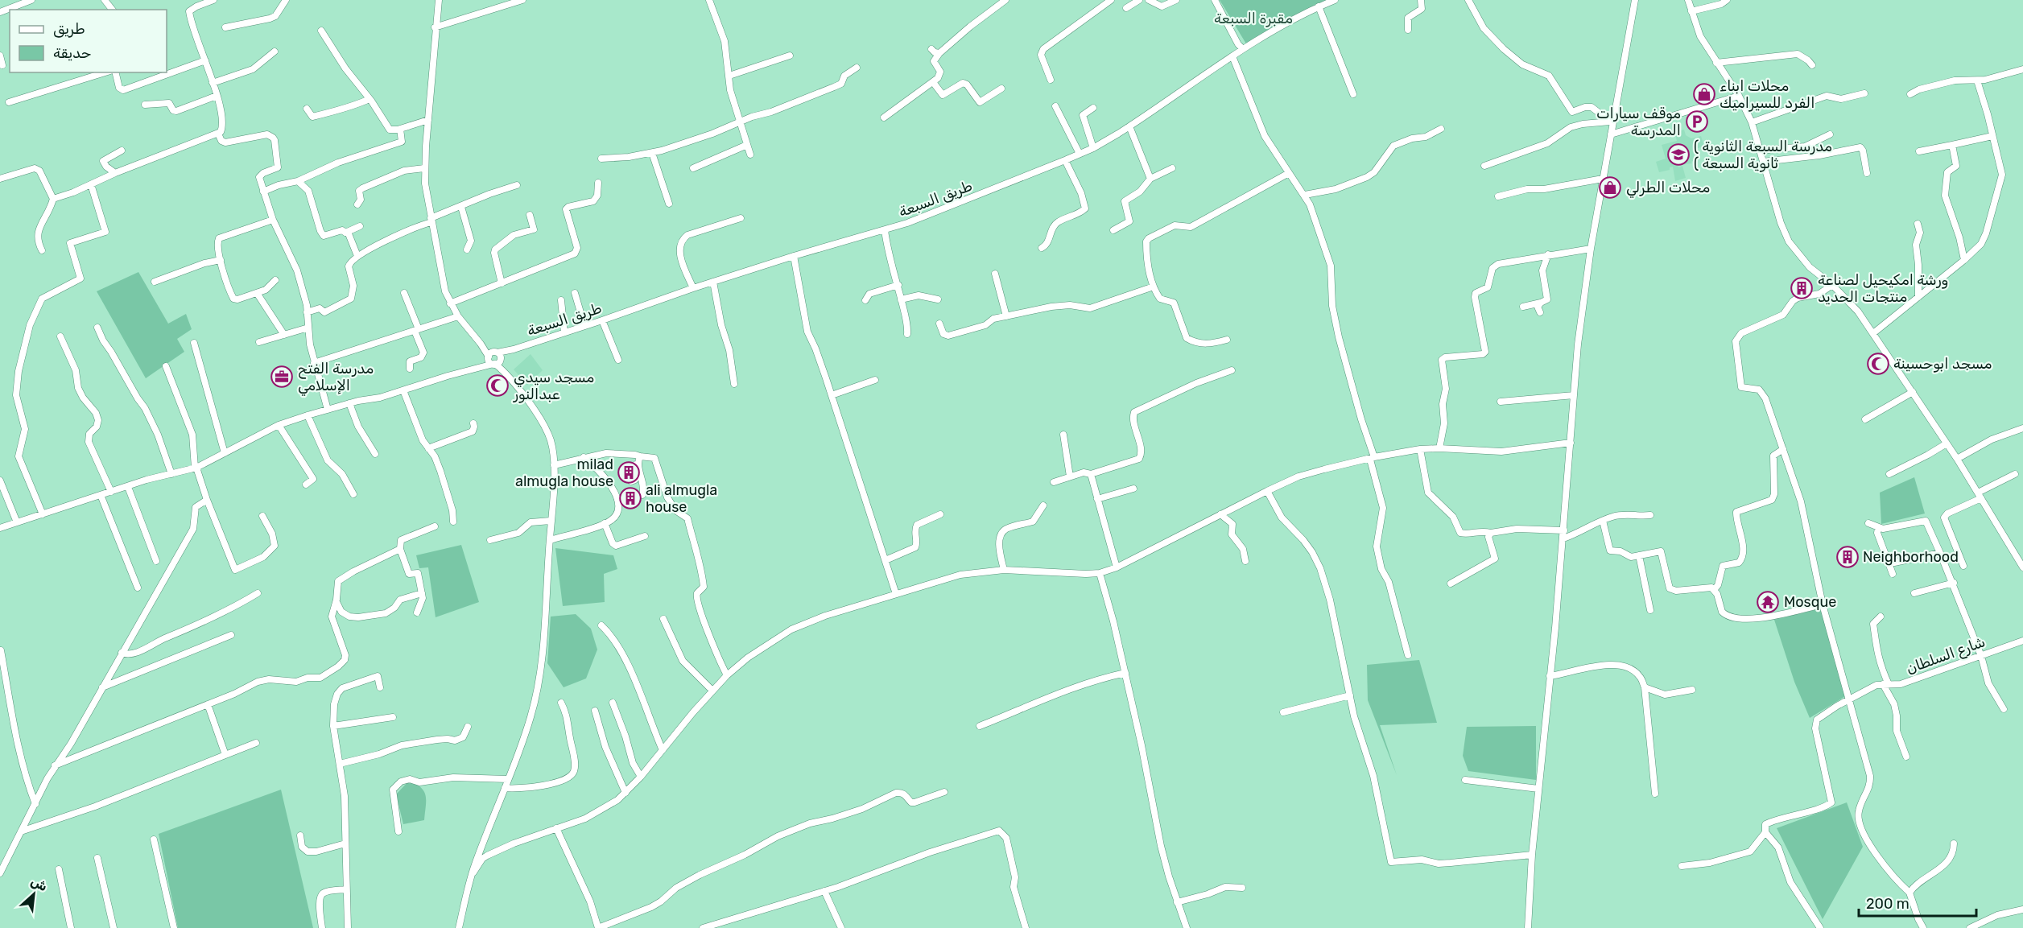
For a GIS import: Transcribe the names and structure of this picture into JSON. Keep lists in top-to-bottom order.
{
  "streets": {
    "street": ["طريق السبعة", "شارع السلطان"]
  },
  "parks": ["مقبرة السبعة"],
  "places": {
    "shop": ["محلات ابناء الفرد للسيراميك", "محلات الطرلي"],
    "parking": ["موقف سيارات المدرسة"],
    "school or university": ["( مدرسة السبعة الثانوية ( ثانوية السبعة"],
    "building": [
      "ورشة امكيحيل لصناعة منتجات الحديد",
      "milad almugla house",
      "ali almugla house",
      "Neighborhood"
    ],
    "mosque": ["مسجد ابوحسينة", "مسجد سيدي عبدالنور"],
    "office": ["مدرسة الفتح الإسلامي"],
    "temple": ["Mosque"]
  },
  "legend": ["طريق", "حديقة"],
  "scale_bar": "200 m",
  "north": "top right"
}
